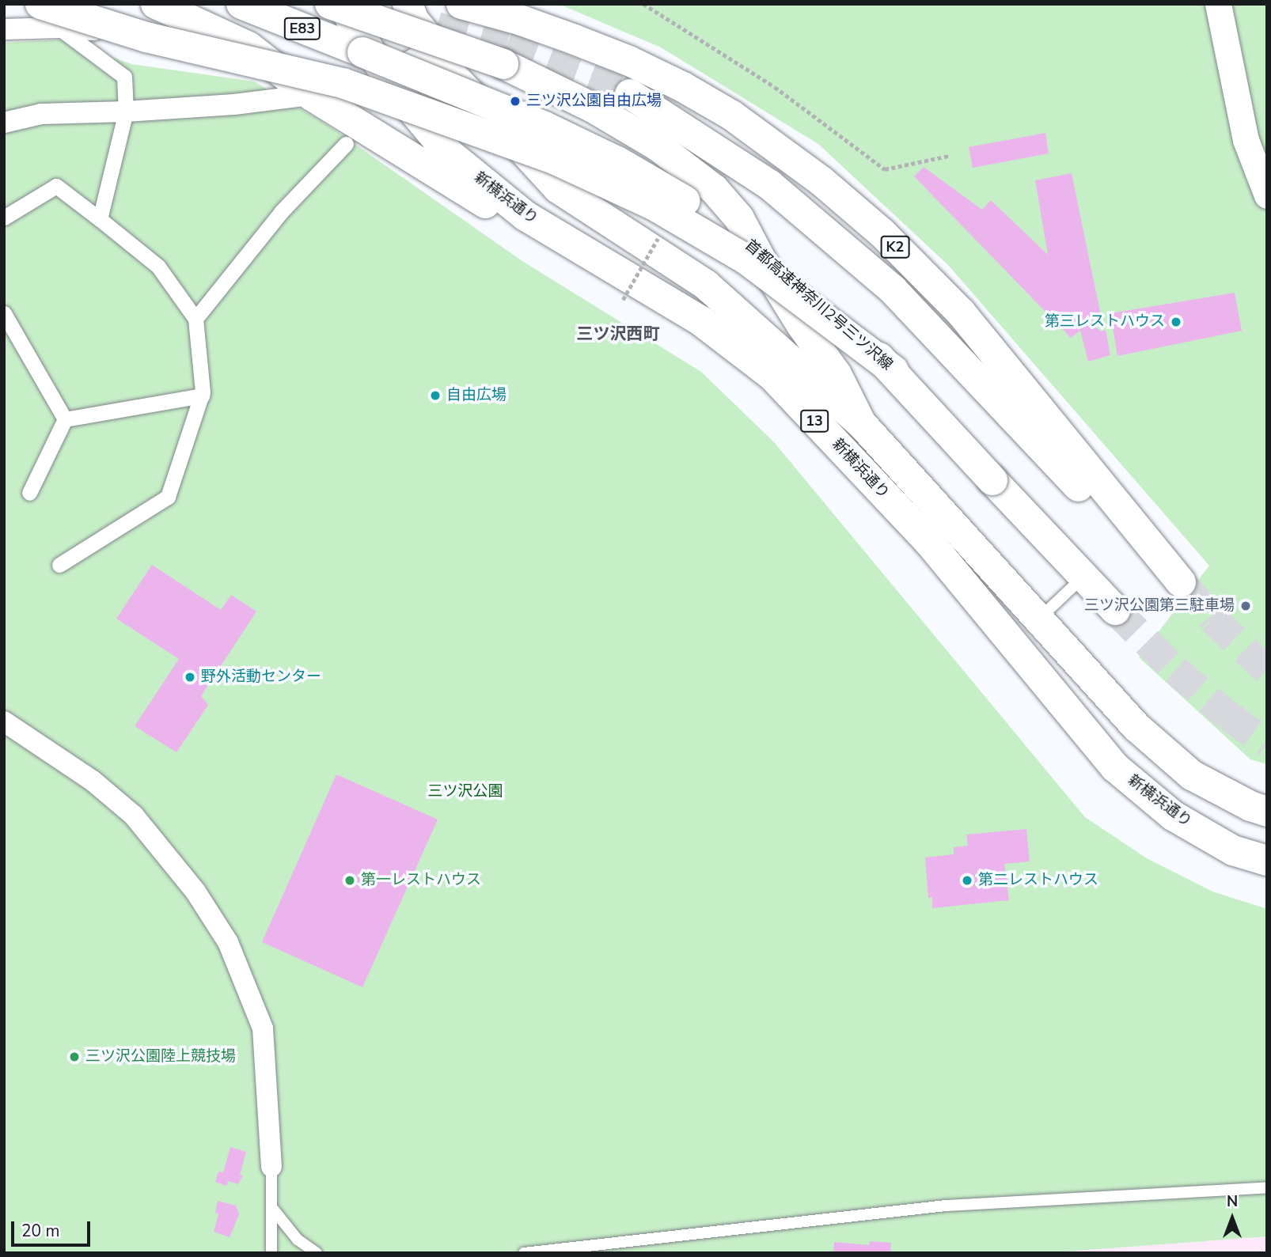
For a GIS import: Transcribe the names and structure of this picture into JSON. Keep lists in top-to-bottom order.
{
  "streets": {
    "main road": [
      "E83",
      "新横浜通り",
      "K2",
      "首都高速神奈川2号三ツ沢線",
      "13"
    ]
  },
  "districts": ["三ツ沢西町"],
  "parks": ["三ツ沢公園"],
  "places": [
    "三ツ沢公園自由広場",
    "第三レストハウス",
    "自由広場",
    "三ツ沢公園第三駐車場",
    "野外活動センター",
    "第一レストハウス",
    "第二レストハウス",
    "三ツ沢公園陸上競技場"
  ],
  "scale_bar": "20 m",
  "north": "top"
}
